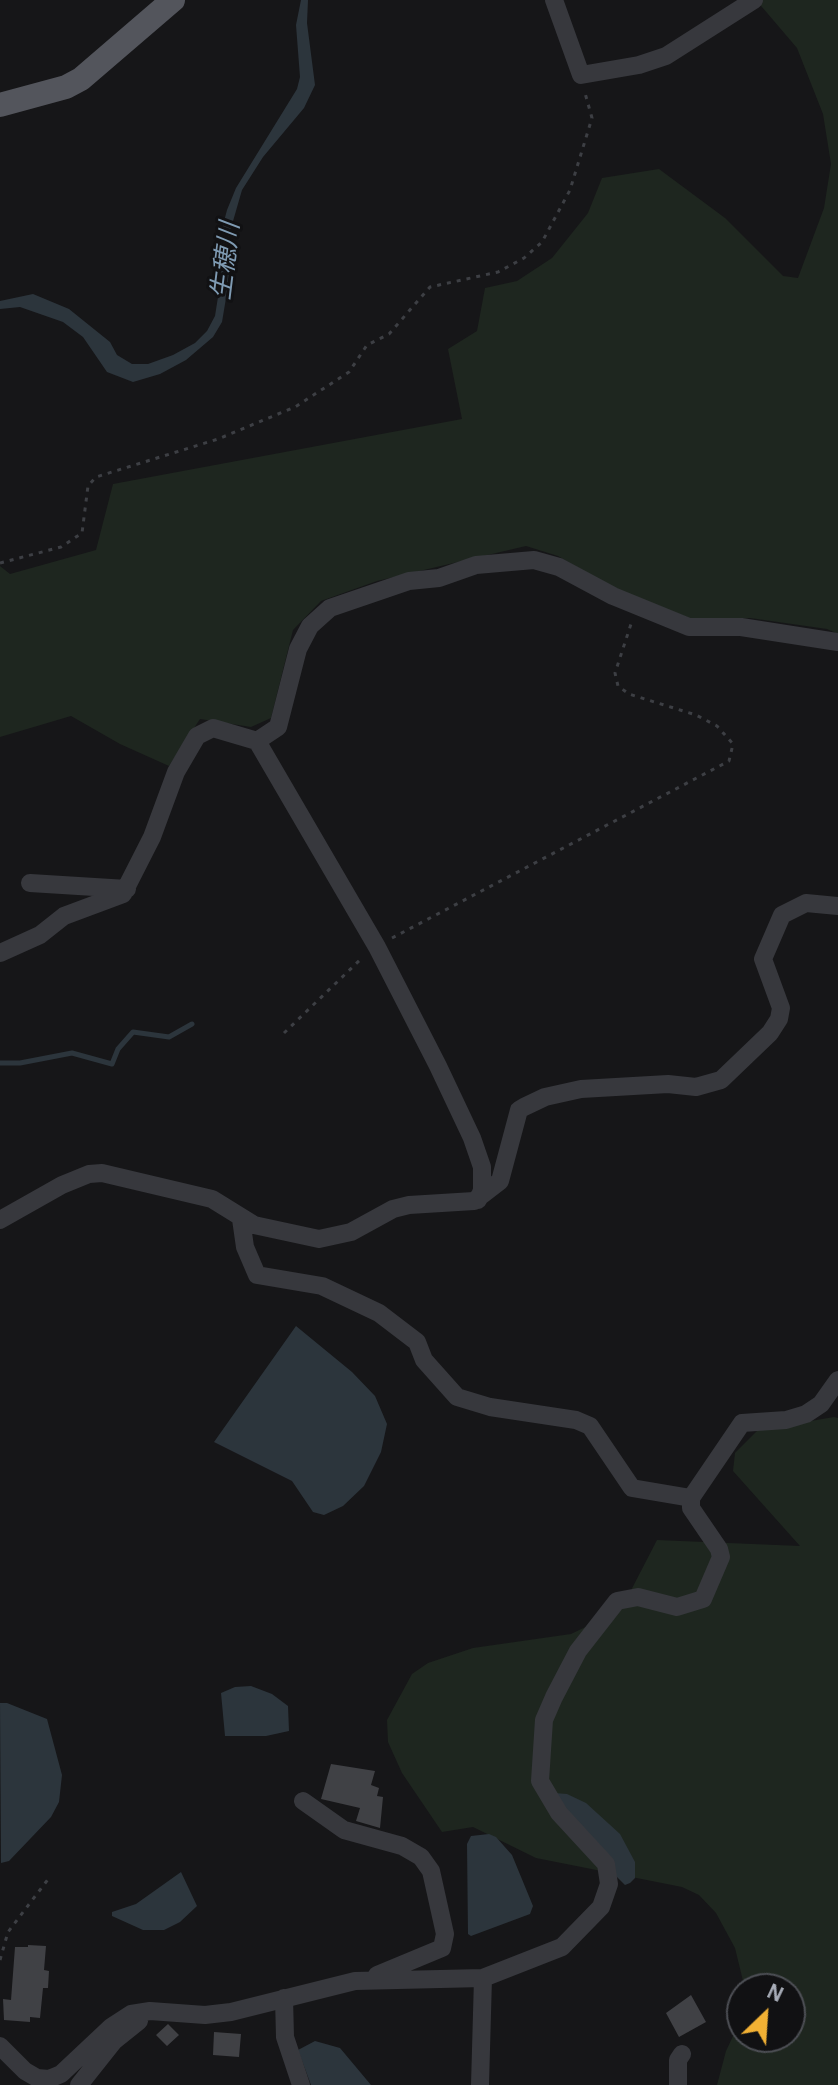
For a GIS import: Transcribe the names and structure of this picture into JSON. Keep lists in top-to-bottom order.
{
  "water": ["生穂川"],
  "north": "top right"
}
